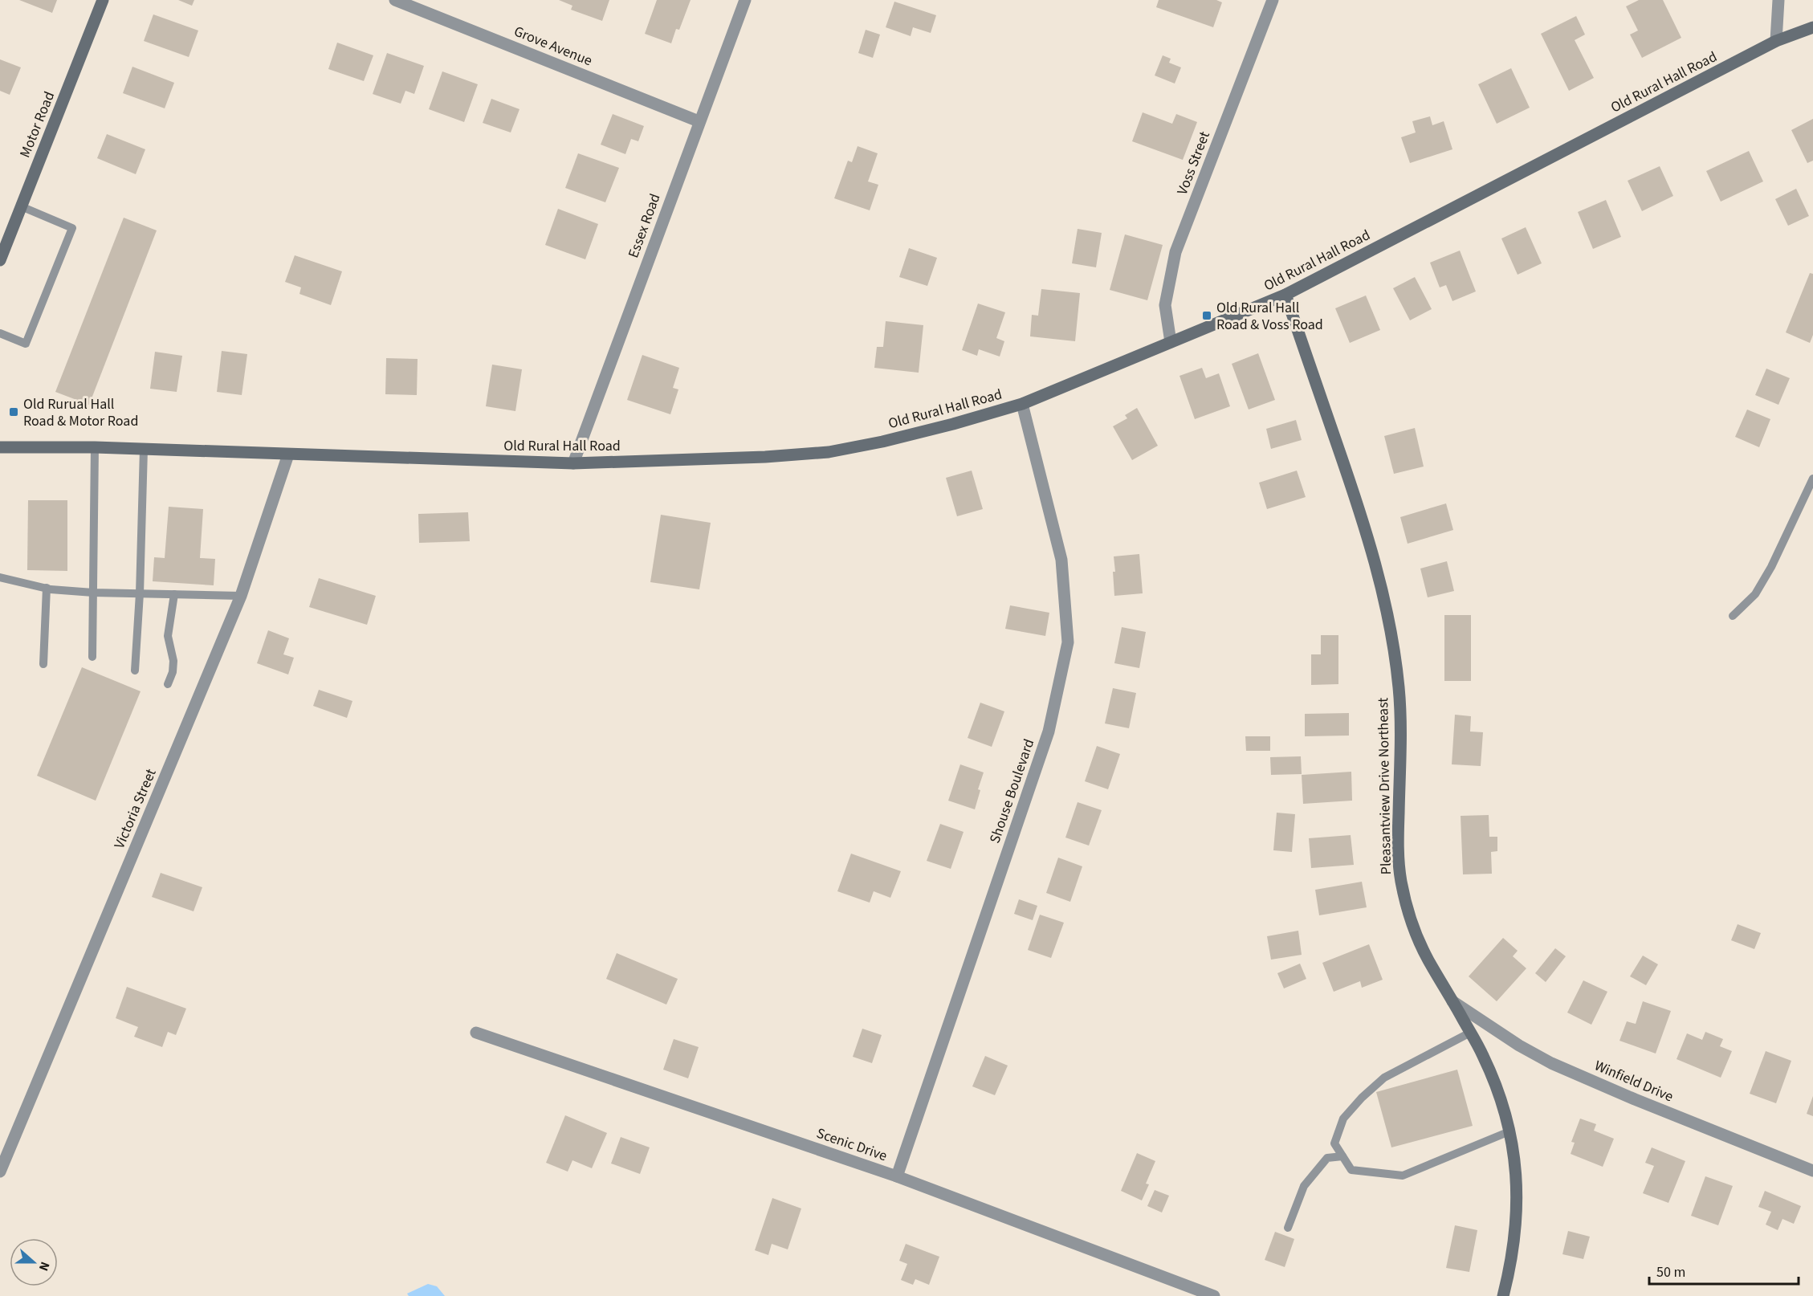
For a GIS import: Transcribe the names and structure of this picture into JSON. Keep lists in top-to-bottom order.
{
  "streets": {
    "main road": ["Old Rural Hall Road", "Motor Road", "Pleasantview Drive Northeast"],
    "street": [
      "Grove Avenue",
      "Voss Street",
      "Essex Road",
      "Shouse Boulevard",
      "Victoria Street",
      "Winfield Drive",
      "Scenic Drive"
    ]
  },
  "crossings": [
    ["Grove Avenue", "Essex Road"],
    ["Old Rural Hall Road", "Voss Street"],
    ["Old Rural Hall Road", "Essex Road"],
    ["Old Rural Hall Road", "Pleasantview Drive Northeast"],
    ["Old Rural Hall Road", "Shouse Boulevard"],
    ["Old Rural Hall Road", "Victoria Street"],
    ["Pleasantview Drive Northeast", "Winfield Drive"],
    ["Shouse Boulevard", "Scenic Drive"]
  ],
  "places": {
    "transit": ["Old Rural Hall Road & Voss Road", "Old Rurual Hall Road & Motor Road"]
  },
  "scale_bar": "50 m",
  "north": "right"
}
